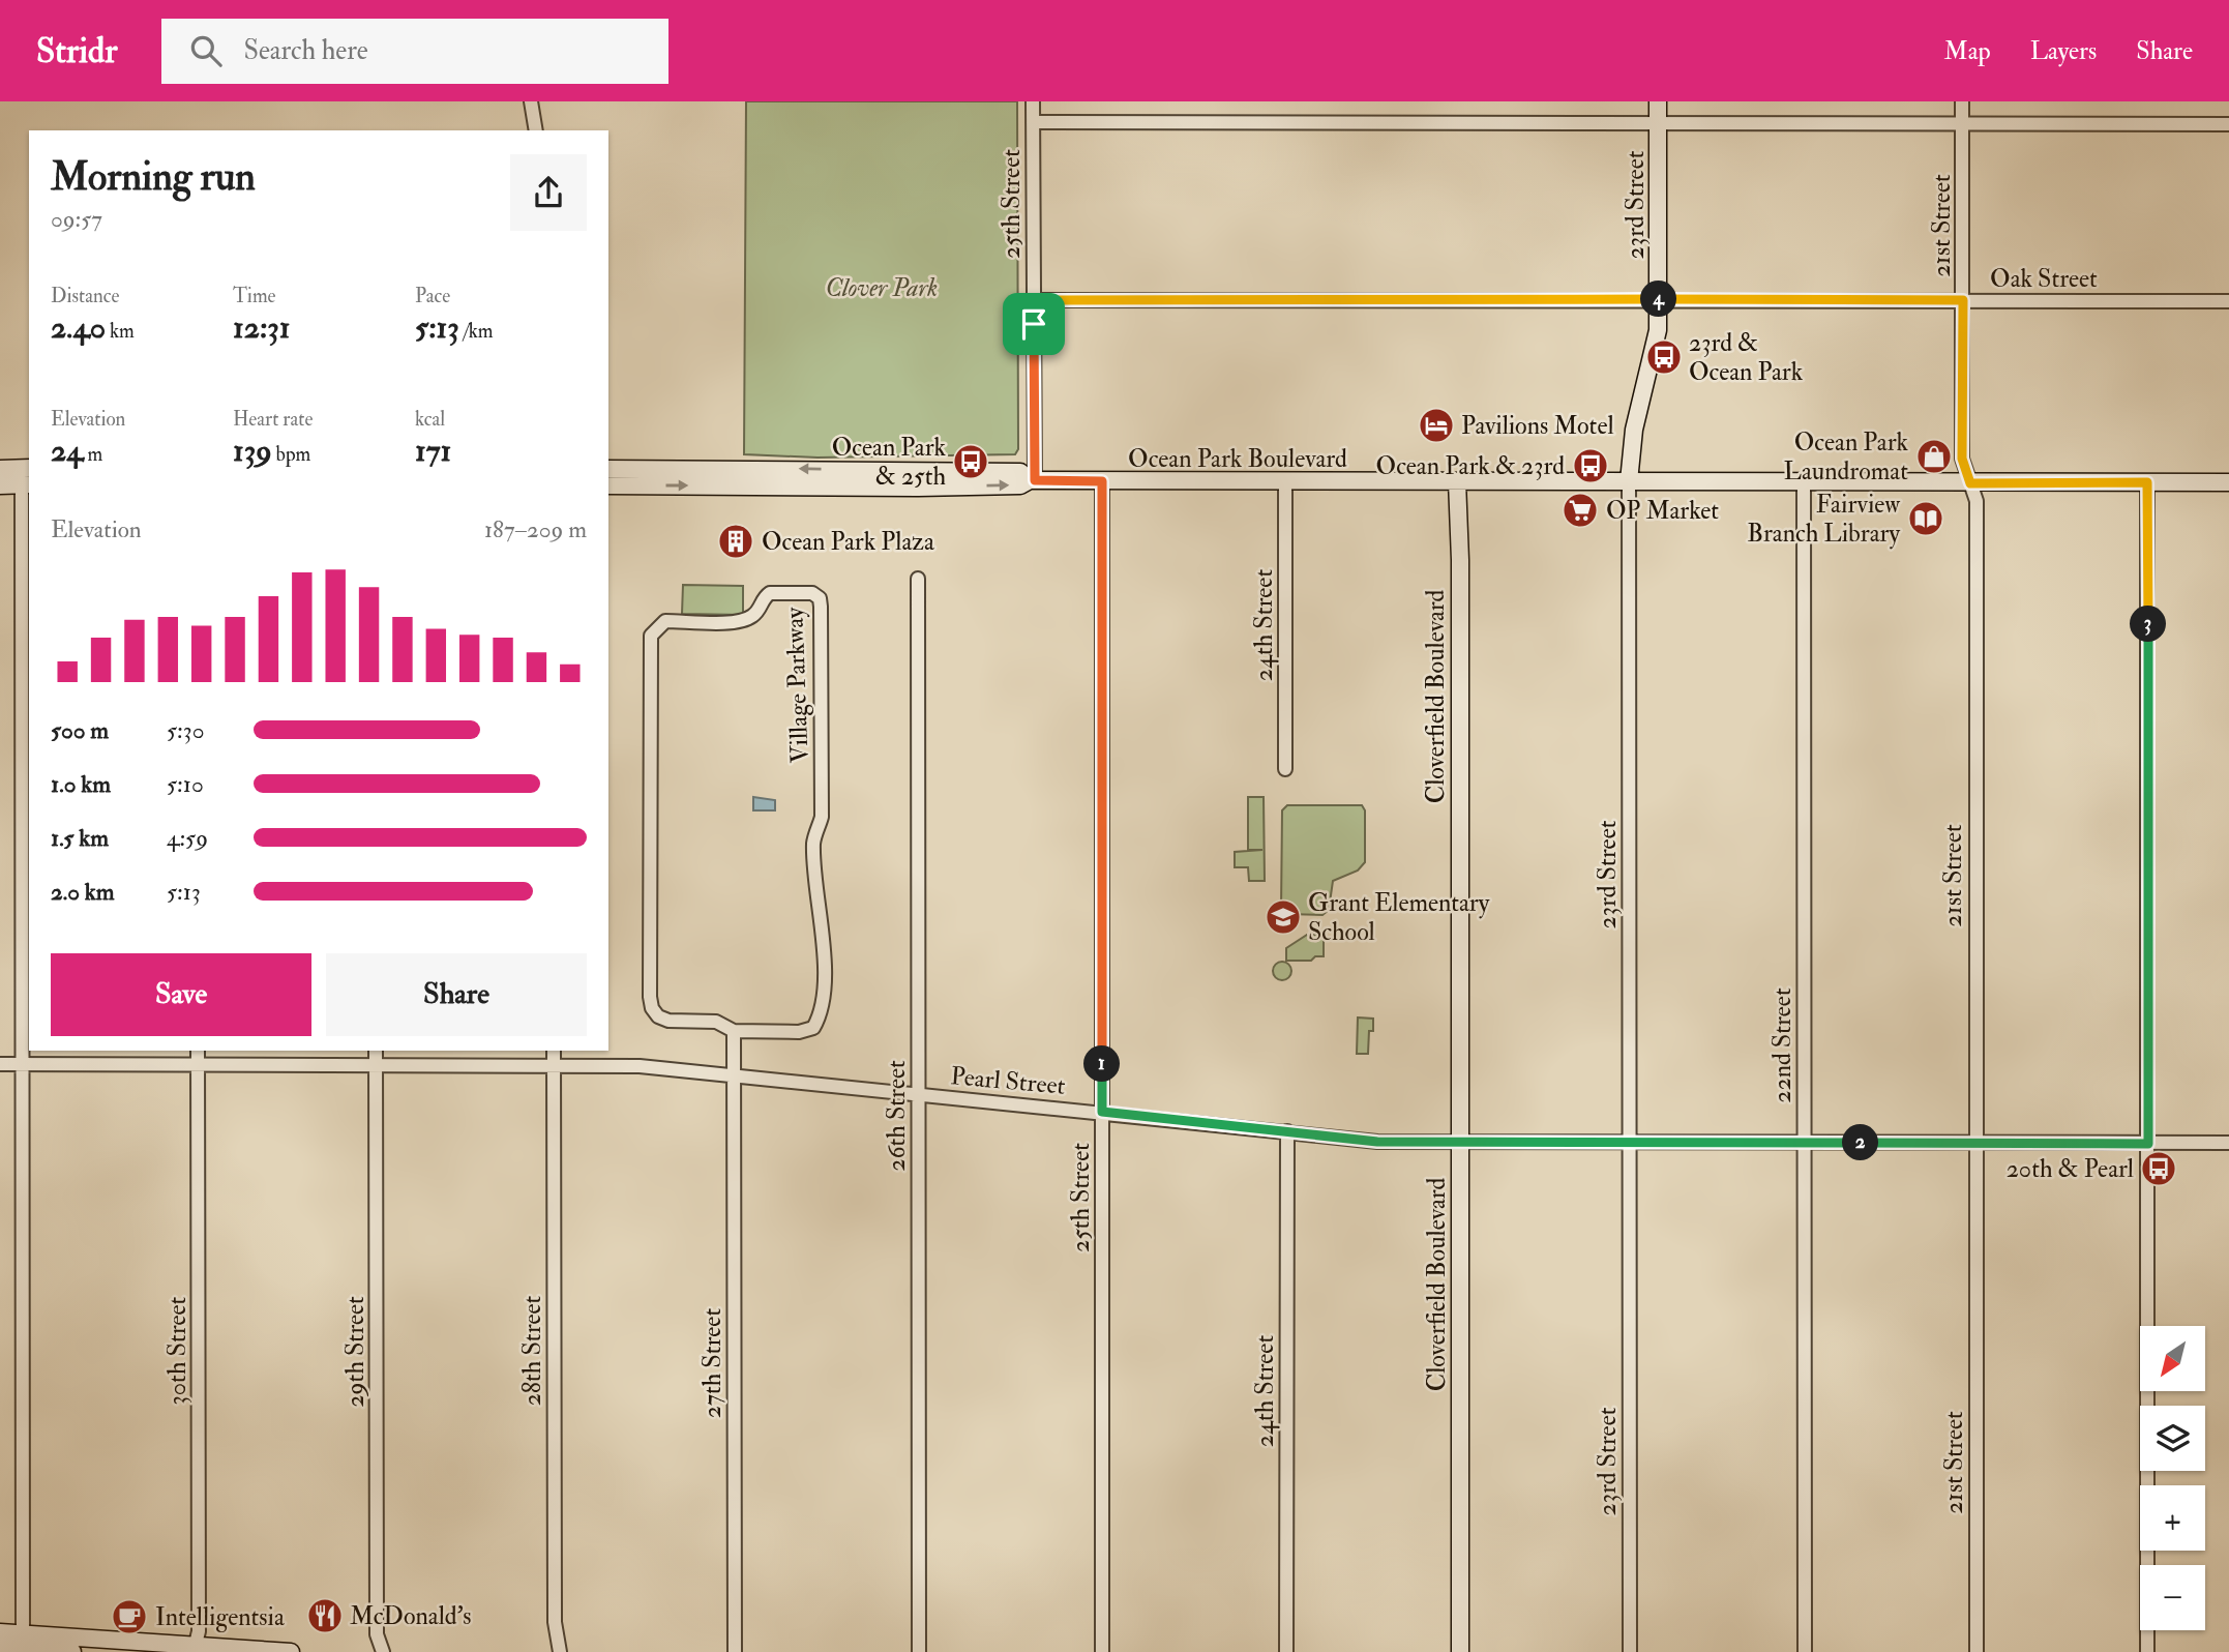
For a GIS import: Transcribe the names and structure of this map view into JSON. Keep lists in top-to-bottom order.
{
  "streets": {
    "street": [
      "25th Street",
      "23rd Street",
      "21st Street",
      "Oak Street",
      "Ocean Park Boulevard",
      "24th Street",
      "Village Parkway",
      "Cloverfield Boulevard",
      "22nd Street",
      "Pearl Street",
      "26th Street",
      "30th Street",
      "28th Street",
      "29th Street",
      "27th Street"
    ]
  },
  "crossings": [
    ["25th Street", "Oak Street"],
    ["25th Street", "Ocean Park Boulevard"],
    ["25th Street", "Pearl Street"],
    ["23rd Street", "Oak Street"],
    ["23rd Street", "Ocean Park Boulevard"],
    ["23rd Street", "Pearl Street"],
    ["21st Street", "Oak Street"],
    ["21st Street", "Ocean Park Boulevard"],
    ["21st Street", "Pearl Street"],
    ["Ocean Park Boulevard", "24th Street"],
    ["Ocean Park Boulevard", "Cloverfield Boulevard"],
    ["Ocean Park Boulevard", "22nd Street"],
    ["24th Street", "Pearl Street"],
    ["Village Parkway", "27th Street"],
    ["Cloverfield Boulevard", "Pearl Street"],
    ["22nd Street", "Pearl Street"],
    ["Pearl Street", "26th Street"],
    ["Pearl Street", "30th Street"],
    ["Pearl Street", "28th Street"],
    ["Pearl Street", "29th Street"],
    ["Pearl Street", "27th Street"]
  ],
  "parks": ["Clover Park"],
  "places": {
    "bus stop": [
      "23rd & Ocean Park",
      "Ocean Park & 25th",
      "Ocean Park & 23rd",
      "20th & Pearl"
    ],
    "hotel": ["Pavilions Motel"],
    "shop": ["Ocean Park Laundromat"],
    "supermarket": ["OP Market"],
    "library": ["Fairview Branch Library"],
    "building": ["Ocean Park Plaza"],
    "school or university": ["Grant Elementary School"],
    "restaurant": ["McDonald's"],
    "cafe": ["Intelligentsia"]
  },
  "north": "bottom left",
  "page": {
    "header": "Stridr",
    "search": "Search here",
    "nav": ["Map", "Layers", "Share"],
    "heading": ["Morning run", "09:57"],
    "stats": [
      ["Distance", "2.40 km"],
      ["Time", "12:31"],
      ["Pace", "5:13 /km"],
      ["Elevation", "24 m"],
      ["Heart rate", "139 bpm"],
      ["kcal", "171"]
    ],
    "pins": [
      "4",
      "3",
      "1",
      "2"
    ],
    "chart": ["Elevation", "187–209 m"],
    "list": [
      {
        "name": "500 m",
        "note": "5:30"
      },
      {
        "name": "1.0 km",
        "note": "5:10"
      },
      {
        "name": "1.5 km",
        "note": "4:59"
      },
      {
        "name": "2.0 km",
        "note": "5:13"
      }
    ],
    "buttons": ["Save", "Share"],
    "map_buttons": ["+", "−"]
  }
}
